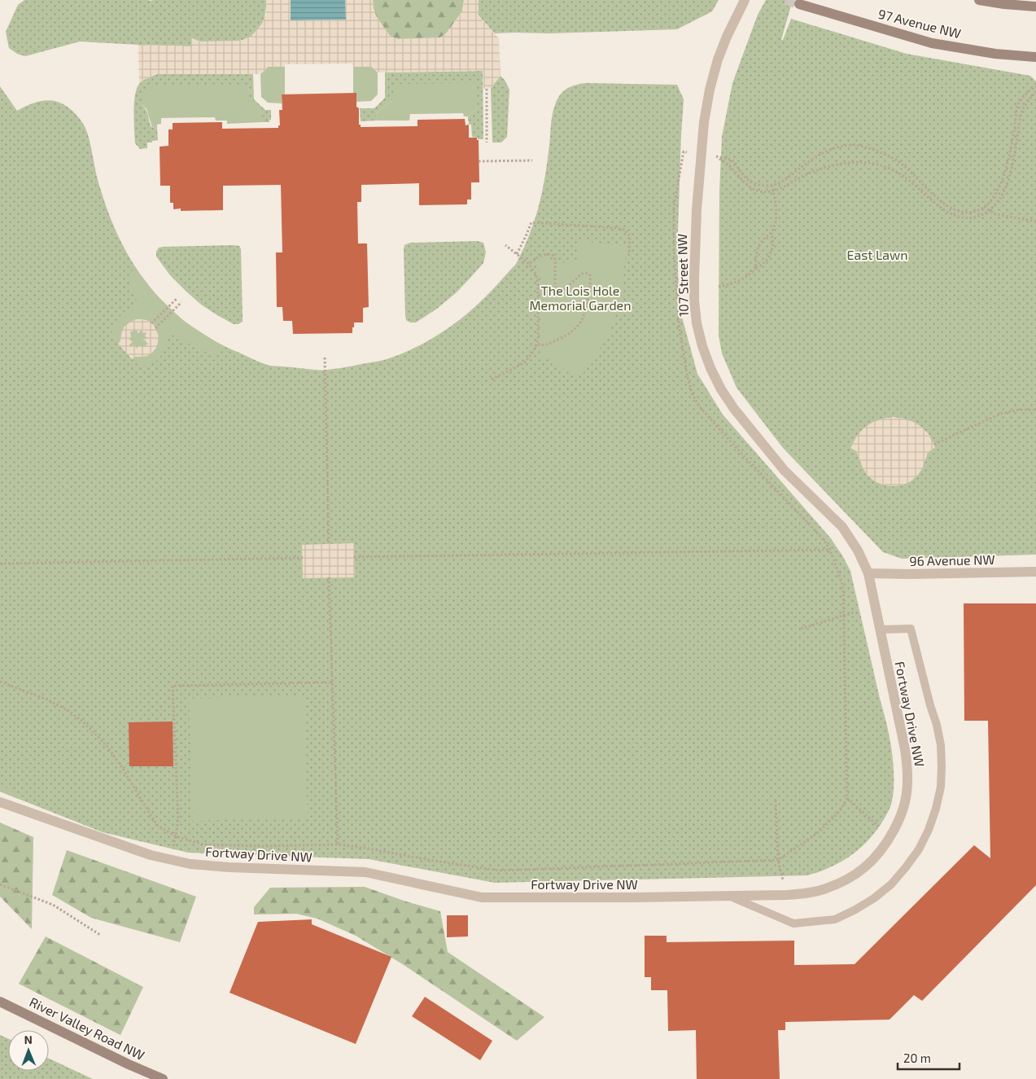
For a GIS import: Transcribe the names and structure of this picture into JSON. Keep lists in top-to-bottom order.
{
  "streets": {
    "main road": ["97 Avenue NW", "River Valley Road NW"],
    "street": ["107 Street NW", "96 Avenue NW", "Fortway Drive NW"]
  },
  "crossings": [
    ["107 Street NW", "96 Avenue NW"],
    ["107 Street NW", "Fortway Drive NW"],
    ["96 Avenue NW", "Fortway Drive NW"]
  ],
  "parks": ["East Lawn", "The Lois Hole Memorial Garden"],
  "scale_bar": "20 m",
  "north": "top"
}
